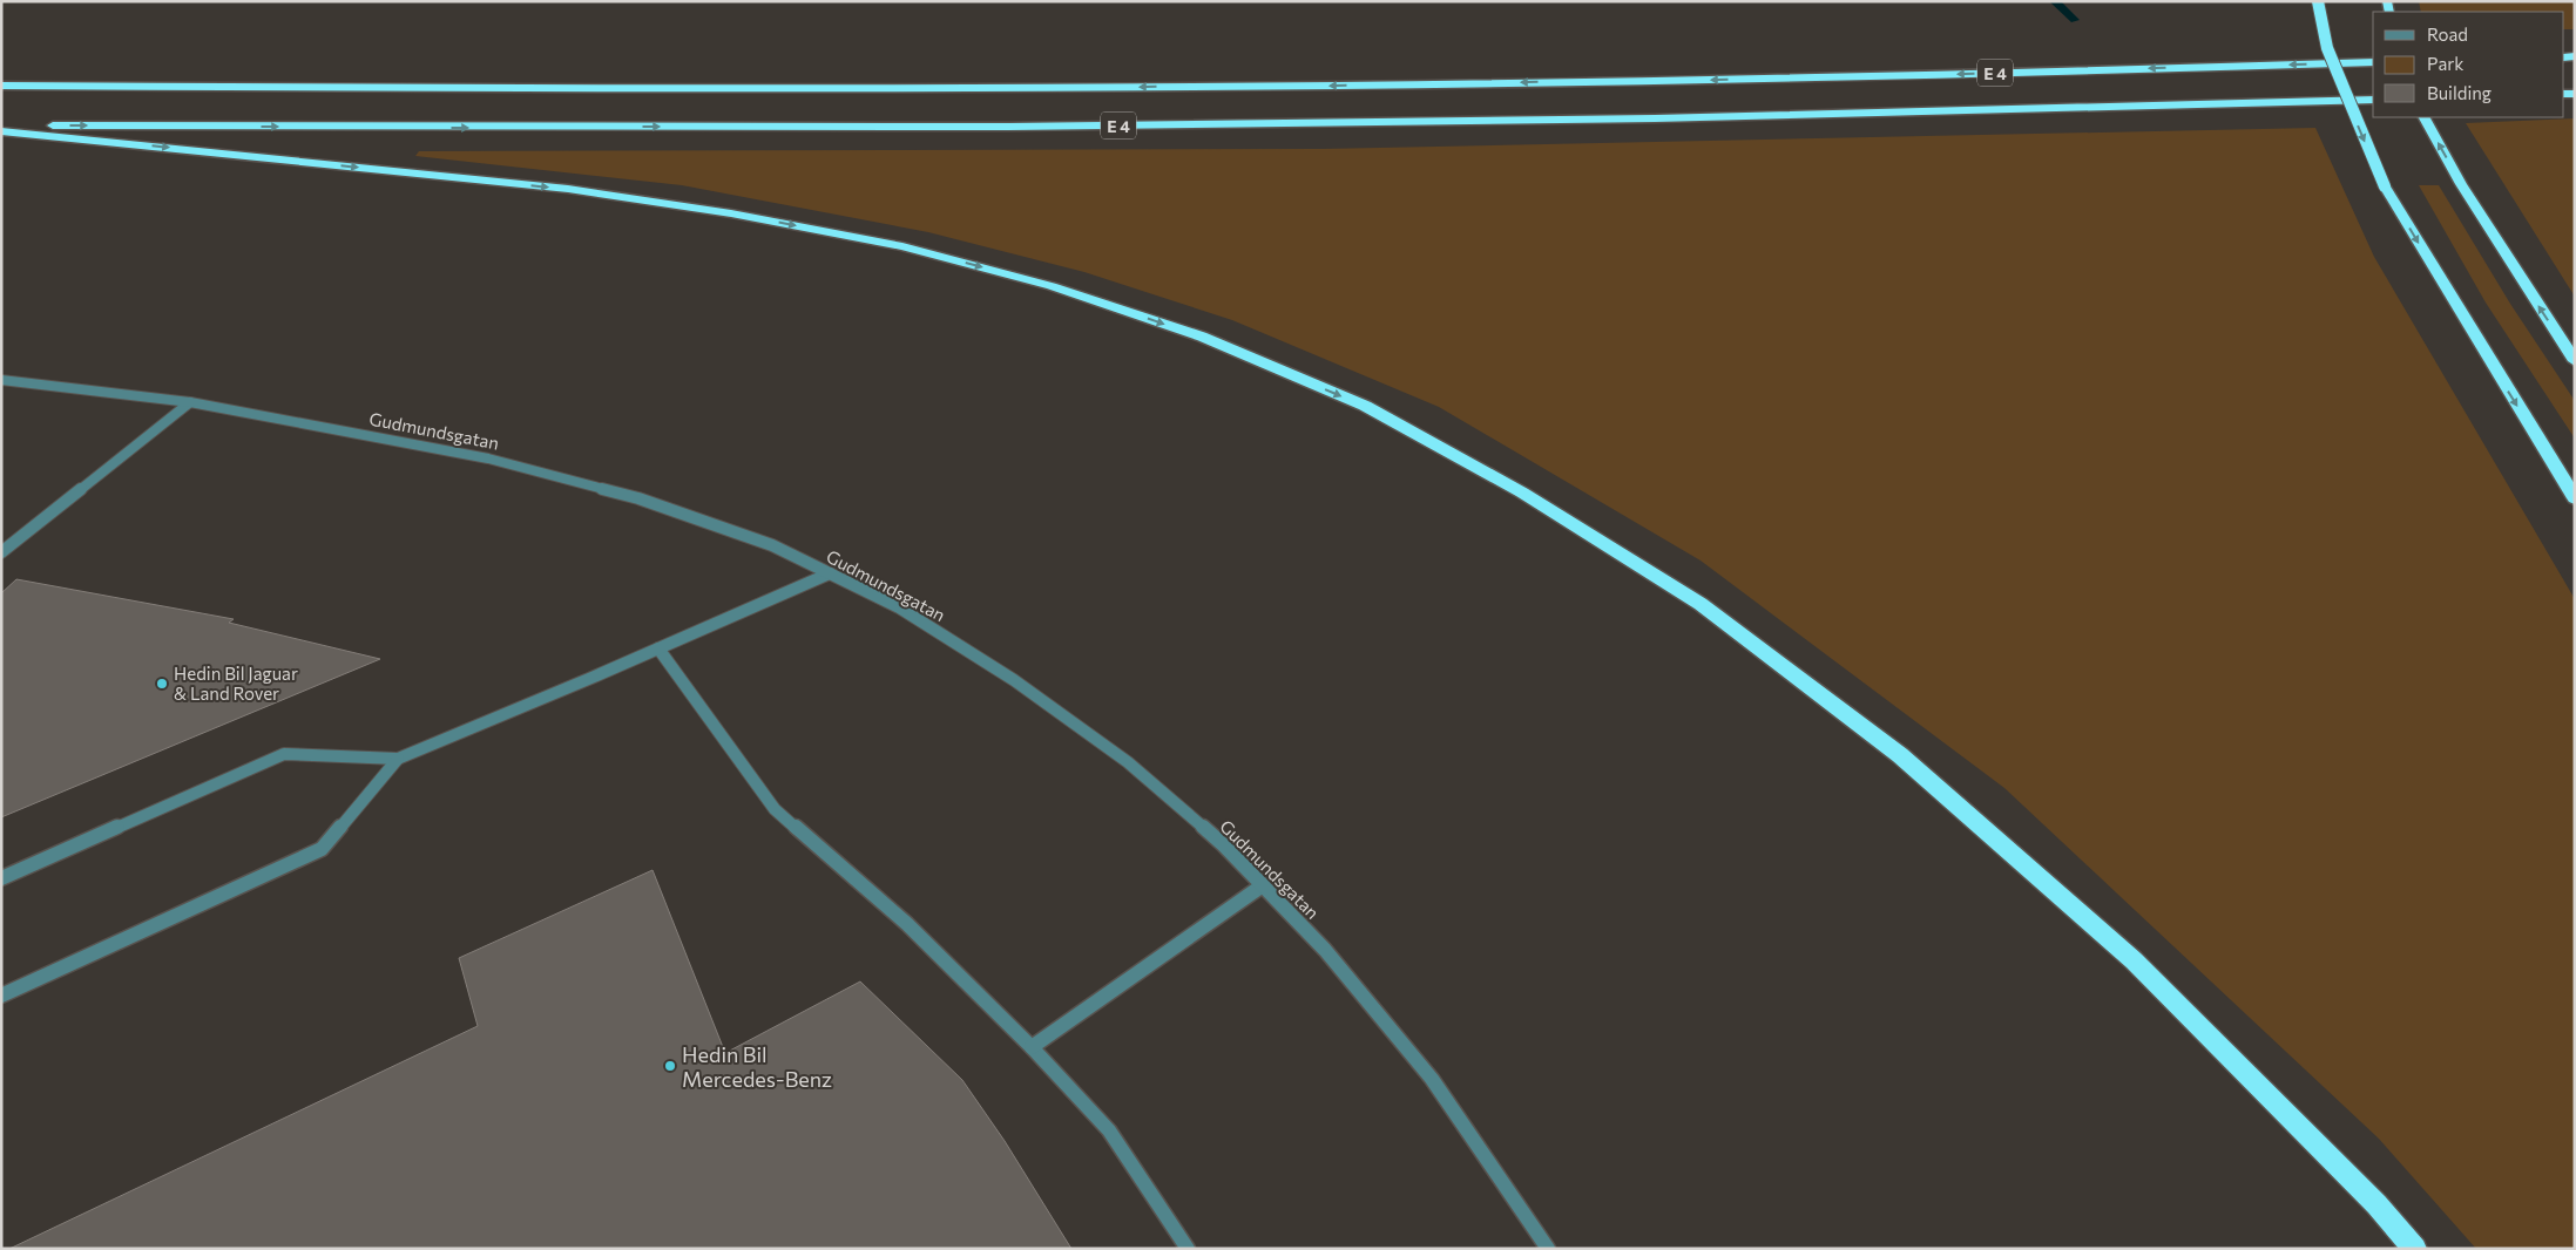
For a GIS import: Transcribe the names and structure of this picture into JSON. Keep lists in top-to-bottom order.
{
  "streets": {
    "highway": ["E 4"],
    "street": ["Gudmundsgatan"]
  },
  "places": ["Hedin Bil Jaguar & Land Rover", "Hedin Bil Mercedes-Benz"],
  "legend": ["Road", "Park", "Building"]
}
